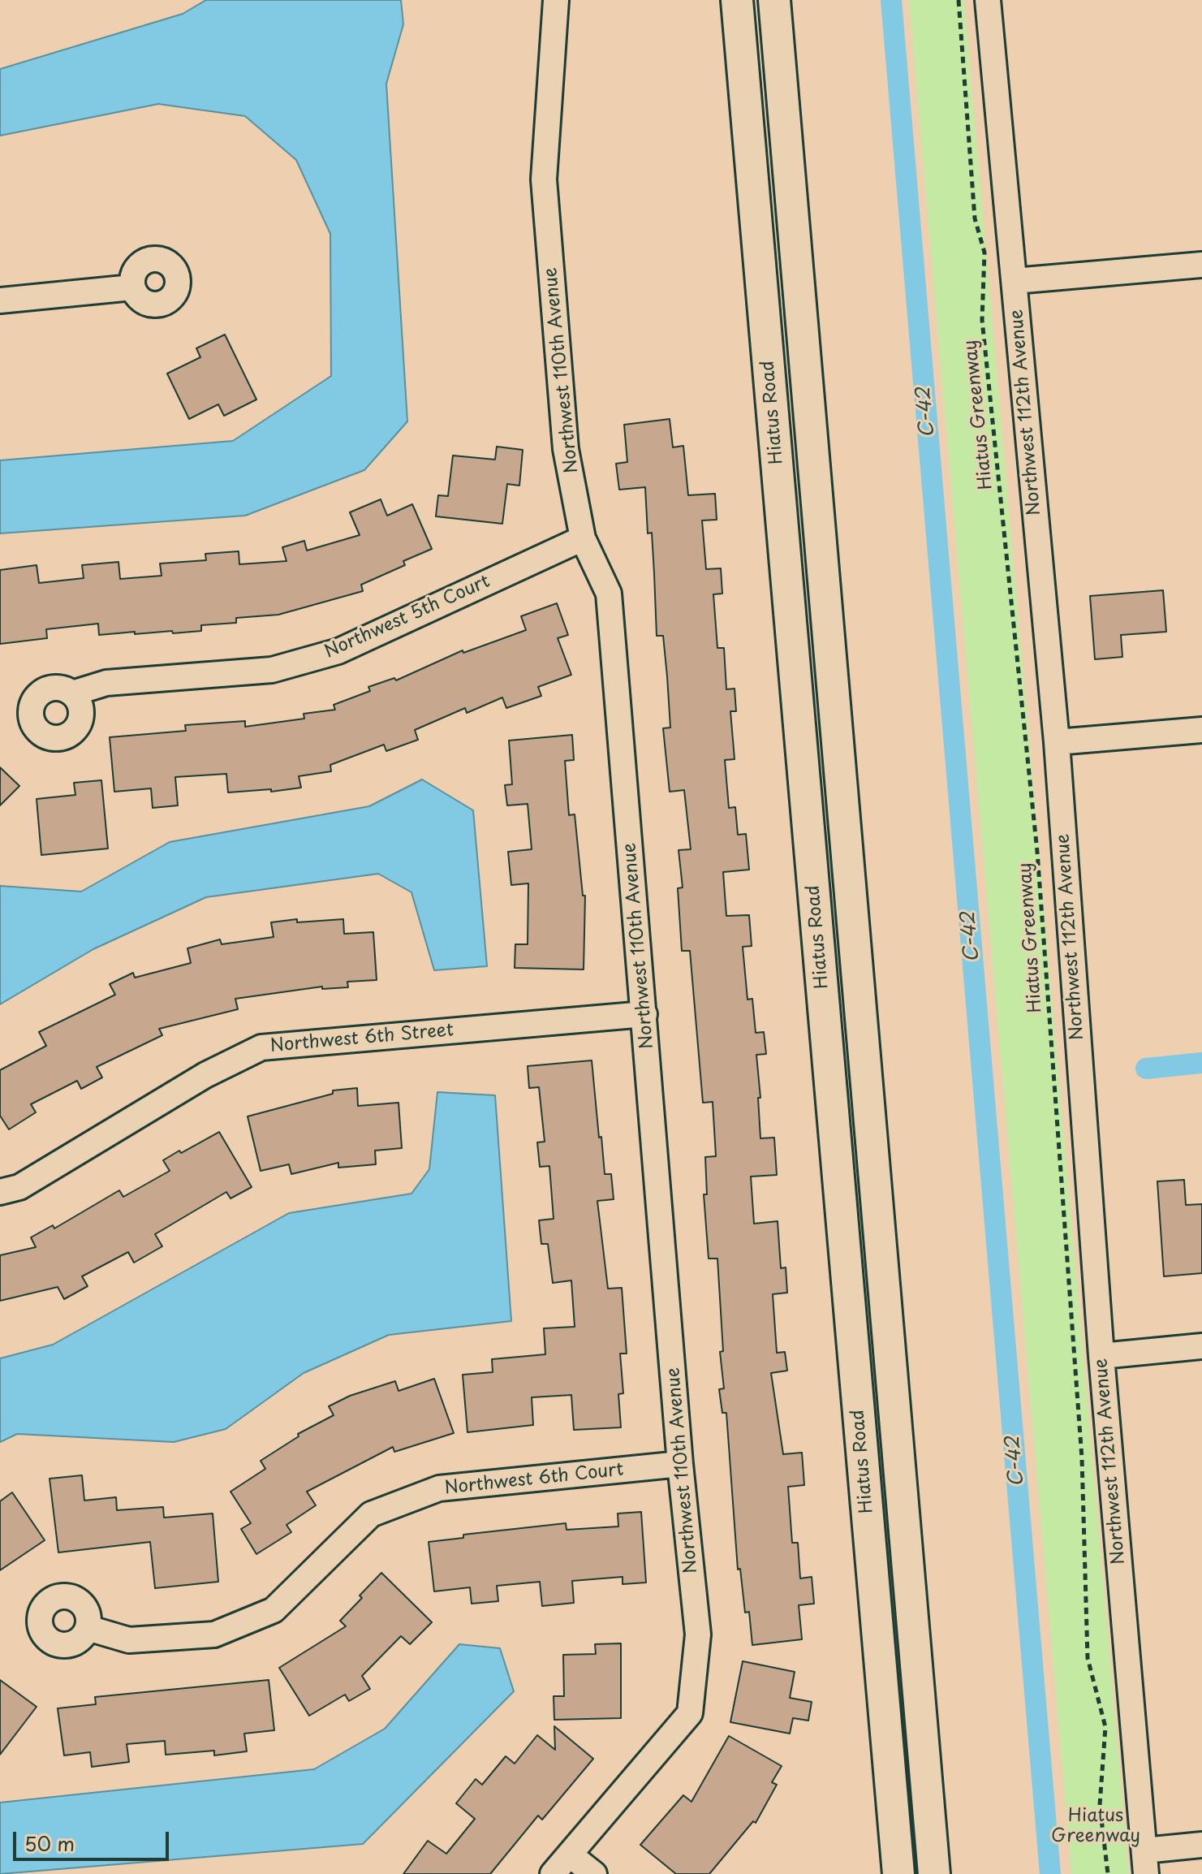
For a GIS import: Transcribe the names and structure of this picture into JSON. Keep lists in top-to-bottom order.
{
  "streets": {
    "main road": ["Hiatus Road"],
    "street": [
      "Northwest 110th Avenue",
      "Northwest 112th Avenue",
      "Northwest 5th Court",
      "Northwest 6th Street",
      "Northwest 6th Court"
    ],
    "path": ["Hiatus Greenway"]
  },
  "crossings": [
    ["Northwest 110th Avenue", "Northwest 5th Court"],
    ["Northwest 110th Avenue", "Northwest 6th Street"],
    ["Northwest 110th Avenue", "Northwest 6th Court"]
  ],
  "water": ["C-42"],
  "parks": ["Hiatus Greenway"],
  "scale_bar": "50 m"
}
